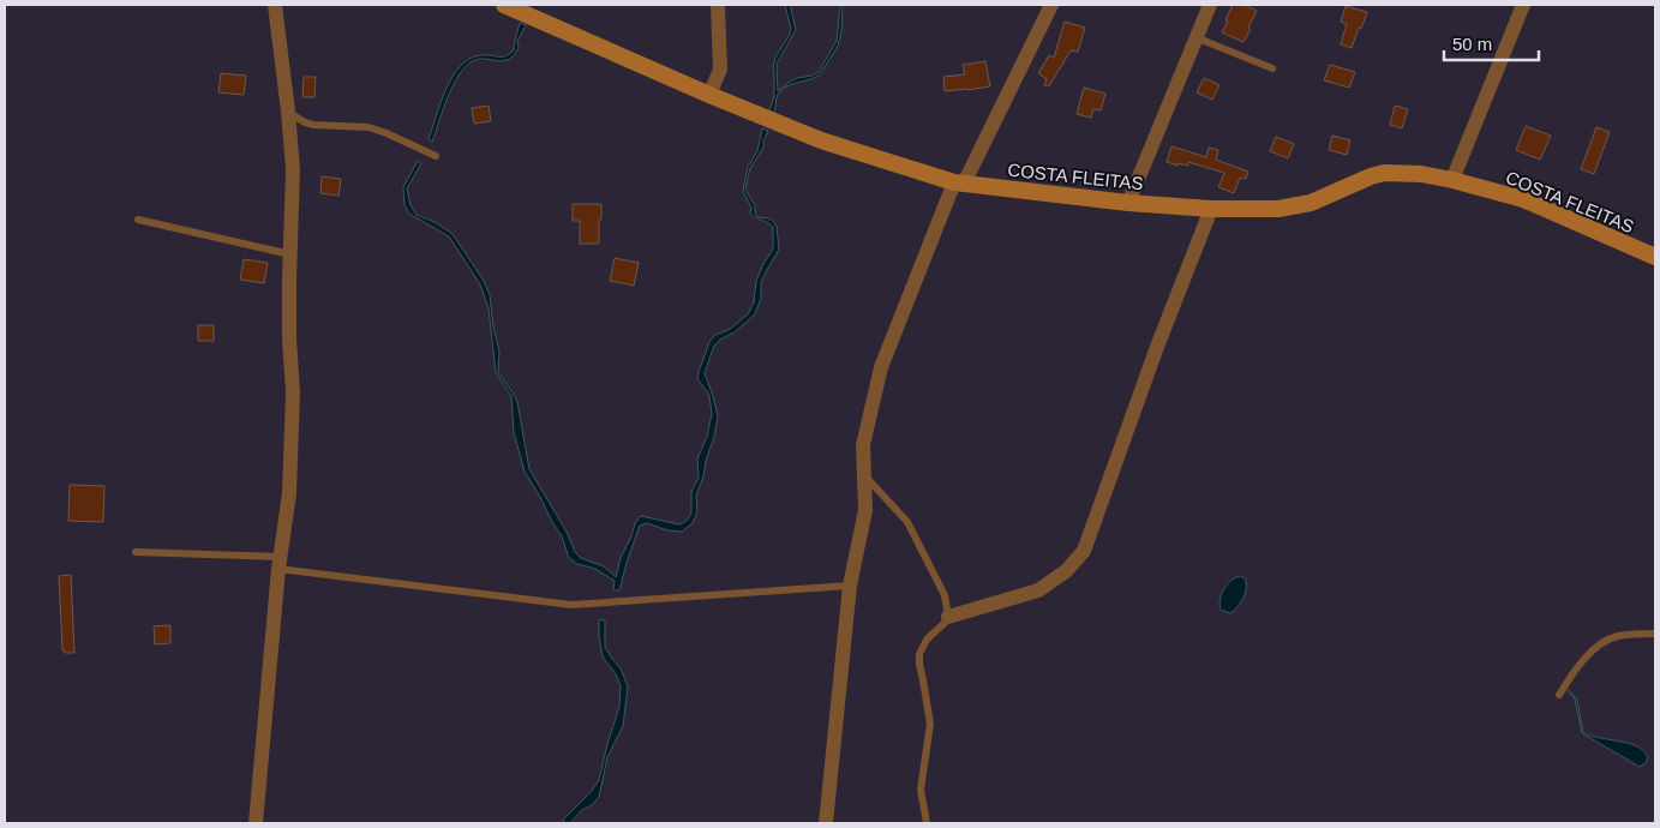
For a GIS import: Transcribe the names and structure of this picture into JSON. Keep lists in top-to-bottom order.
{
  "streets": {
    "main road": ["COSTA FLEITAS"]
  },
  "scale_bar": "50 m"
}
